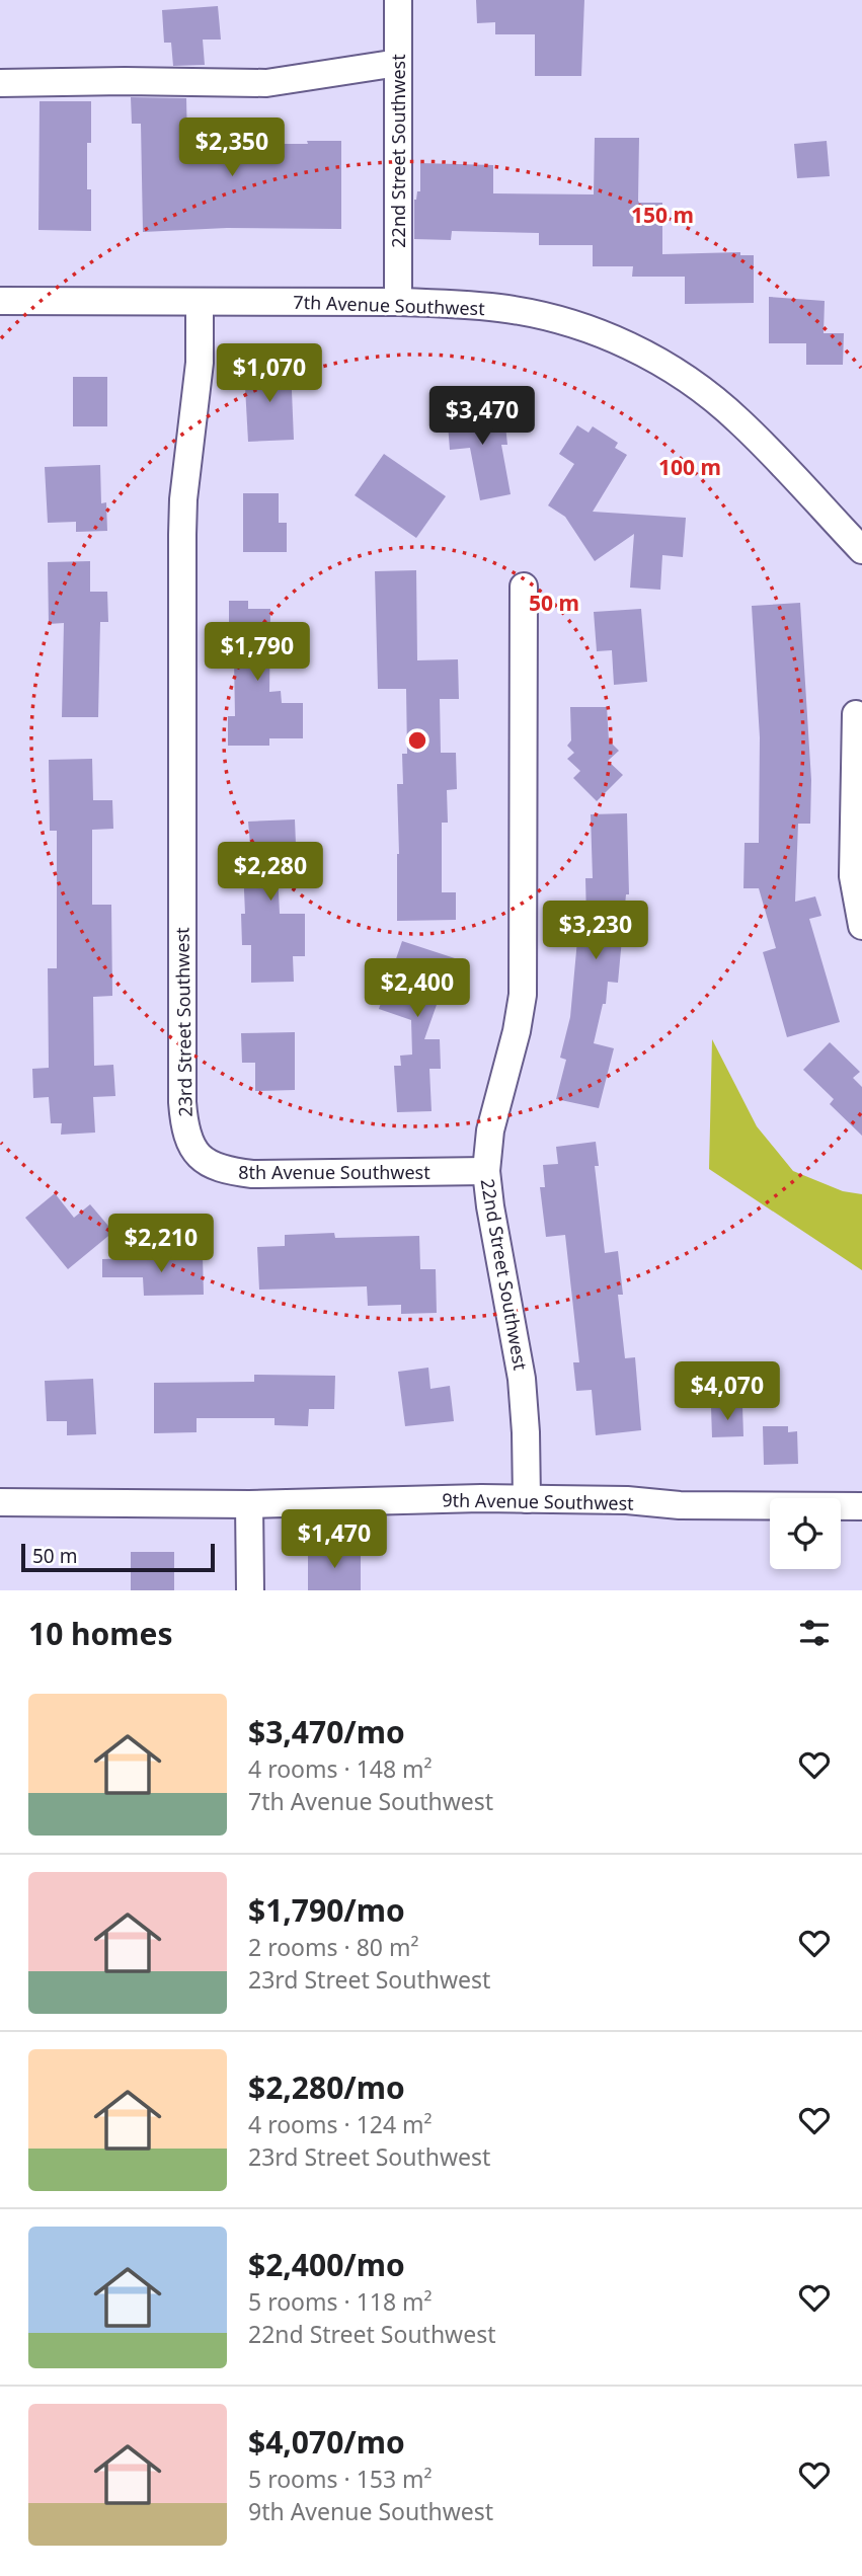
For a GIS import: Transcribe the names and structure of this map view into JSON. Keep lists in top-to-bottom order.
{
  "streets": {
    "street": [
      "22nd Street Southwest",
      "7th Avenue Southwest",
      "23rd Street Southwest",
      "8th Avenue Southwest",
      "9th Avenue Southwest"
    ]
  },
  "crossings": [
    ["22nd Street Southwest", "7th Avenue Southwest"],
    ["22nd Street Southwest", "8th Avenue Southwest"],
    ["22nd Street Southwest", "9th Avenue Southwest"],
    ["7th Avenue Southwest", "23rd Street Southwest"],
    ["23rd Street Southwest", "8th Avenue Southwest"]
  ],
  "scale_bar": "50 m",
  "page": {
    "price": [
      "$2,350",
      "$1,070",
      "$3,470",
      "$1,790",
      "$2,280",
      "$3,230",
      "$2,400",
      "$2,210",
      "$4,070",
      "$1,470"
    ],
    "scale": "50 m",
    "heading": "10 homes",
    "list": [
      {
        "name": "$3,470/mo",
        "note": "4 rooms · 148 m² · 7th Avenue Southwest"
      },
      {
        "name": "$1,790/mo",
        "note": "2 rooms · 80 m² · 23rd Street Southwest"
      },
      {
        "name": "$2,280/mo",
        "note": "4 rooms · 124 m² · 23rd Street Southwest"
      },
      {
        "name": "$2,400/mo",
        "note": "5 rooms · 118 m² · 22nd Street Southwest"
      },
      {
        "name": "$4,070/mo",
        "note": "5 rooms · 153 m² · 9th Avenue Southwest"
      }
    ]
  },
  "rings": ["150 m", "100 m", "50 m"]
}
